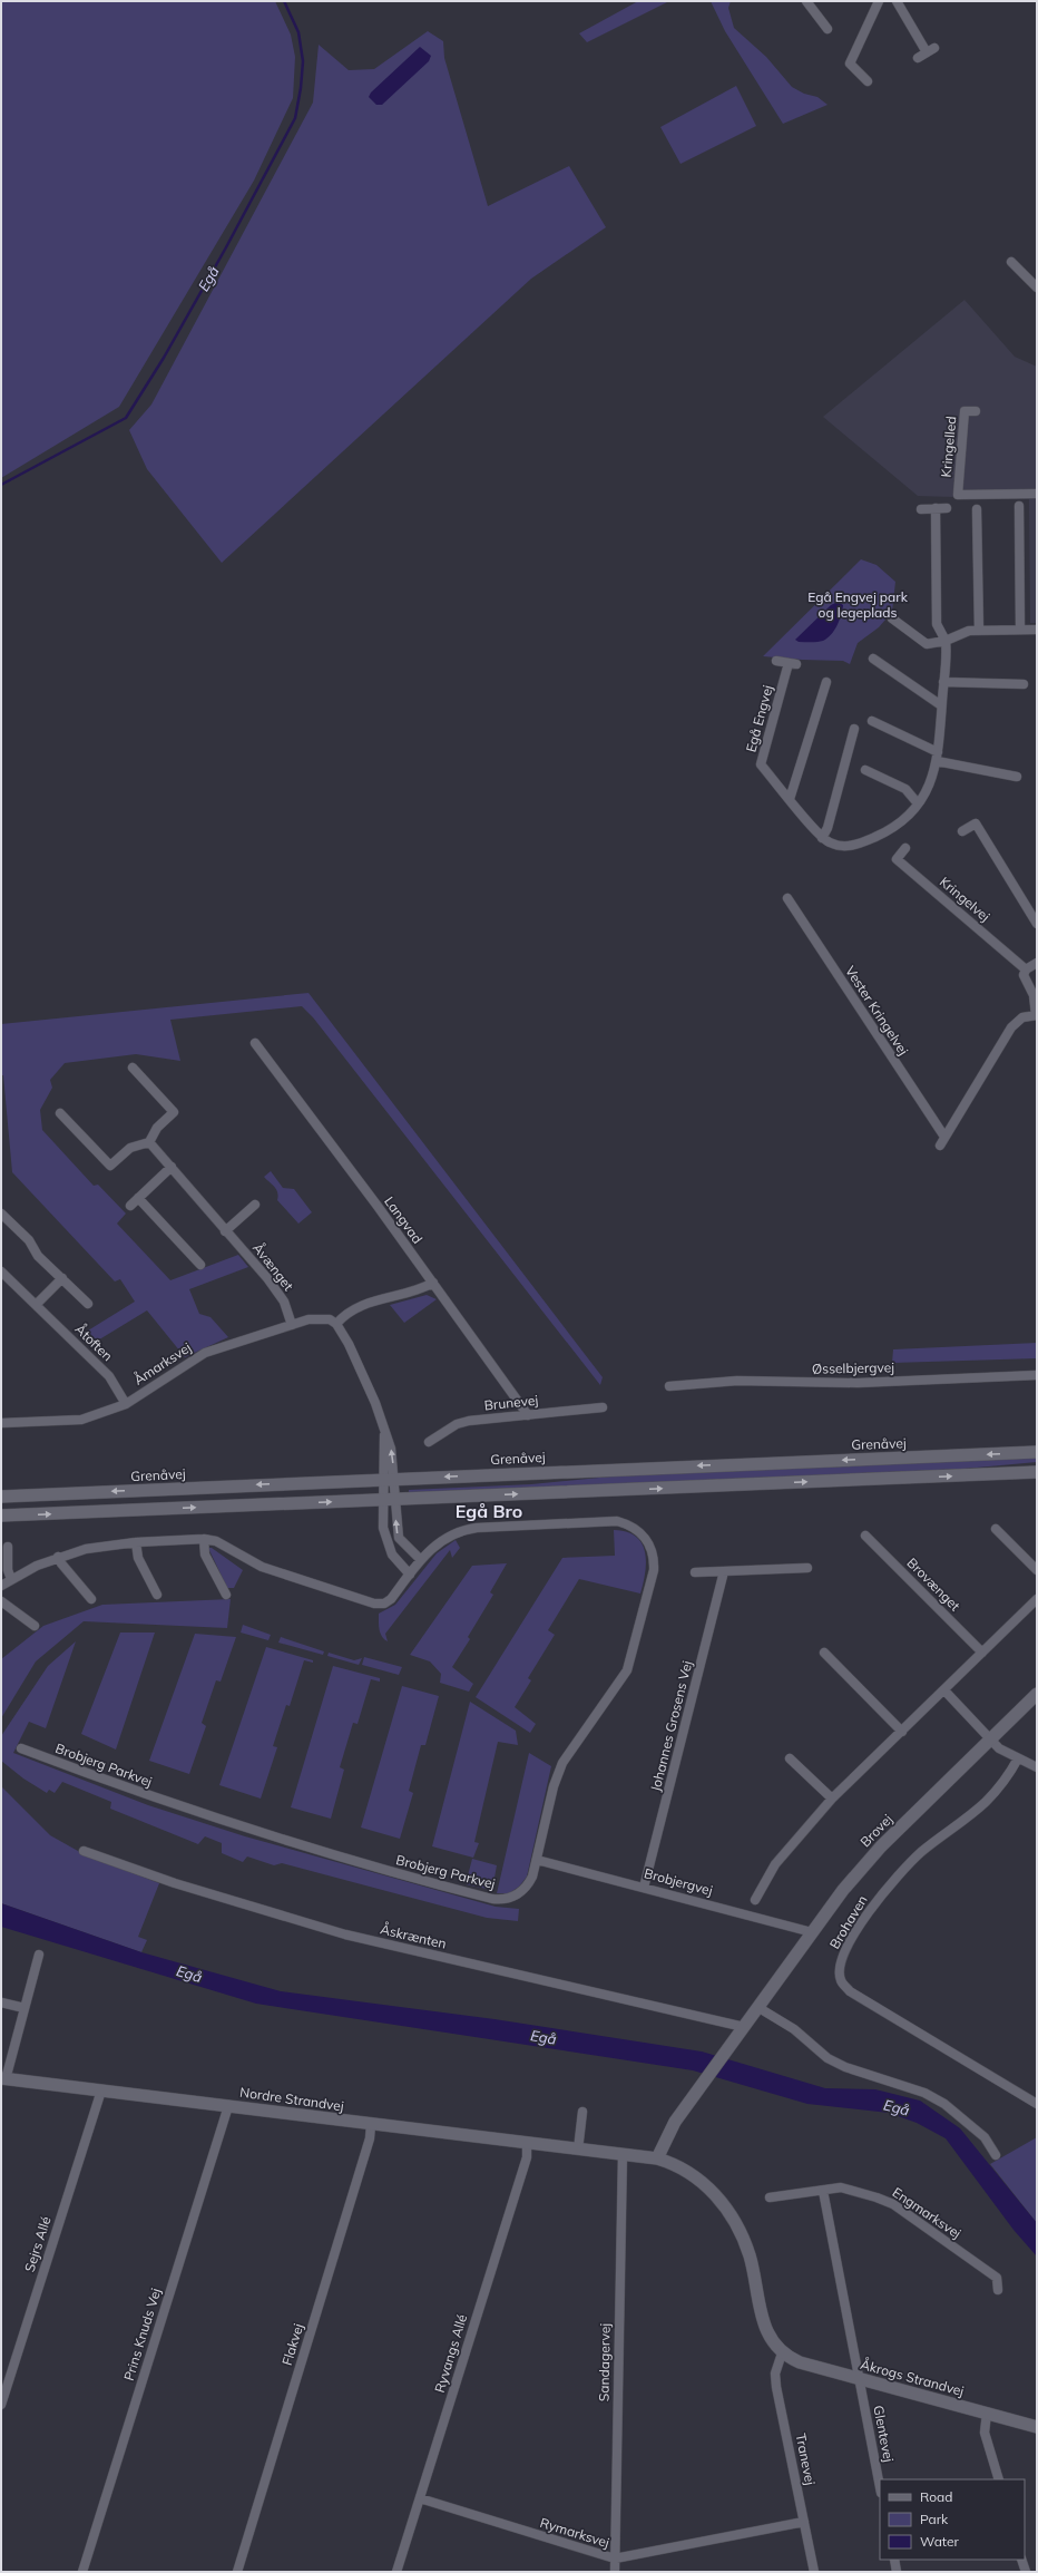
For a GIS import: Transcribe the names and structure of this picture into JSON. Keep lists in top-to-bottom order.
{
  "streets": {
    "main road": [
      "Grenåvej",
      "Brovej",
      "Nordre Strandvej",
      "Åkrogs Strandvej"
    ],
    "street": [
      "Kringelled",
      "Egå Engvej",
      "Kringelvej",
      "Vester Kringelvej",
      "Langvad",
      "Åvænget",
      "Åtoften",
      "Åmarksvej",
      "Øsselbjergvej",
      "Brunevej",
      "Brovænget",
      "Johannes Grosens Vej",
      "Brobjerg Parkvej",
      "Brobjergvej",
      "Brohaven",
      "Åskrænten",
      "Engmarksvej",
      "Sejrs Allé",
      "Prins Knuds Vej",
      "Flakvej",
      "Ryvangs Allé",
      "Sandagervej",
      "Glentevej",
      "Tranevej",
      "Rymarksvej"
    ]
  },
  "crossings": [
    ["Langvad", "Brunevej"],
    ["Åvænget", "Åmarksvej"],
    ["Åtoften", "Åmarksvej"],
    ["Johannes Grosens Vej", "Brobjergvej"],
    ["Brobjerg Parkvej", "Brobjergvej"],
    ["Brovej", "Brobjergvej"],
    ["Brovej", "Åskrænten"],
    ["Brovej", "Nordre Strandvej"],
    ["Nordre Strandvej", "Sejrs Allé"],
    ["Nordre Strandvej", "Prins Knuds Vej"],
    ["Nordre Strandvej", "Flakvej"],
    ["Nordre Strandvej", "Ryvangs Allé"],
    ["Nordre Strandvej", "Sandagervej"],
    ["Nordre Strandvej", "Åkrogs Strandvej"],
    ["Nordre Strandvej", "Tranevej"],
    ["Ryvangs Allé", "Rymarksvej"],
    ["Sandagervej", "Rymarksvej"],
    ["Åkrogs Strandvej", "Glentevej"],
    ["Åkrogs Strandvej", "Tranevej"],
    ["Tranevej", "Rymarksvej"]
  ],
  "districts": ["Egå Bro"],
  "water": ["Egå"],
  "parks": ["Egå Engvej park og legeplads"],
  "legend": ["Road", "Park", "Water"]
}
